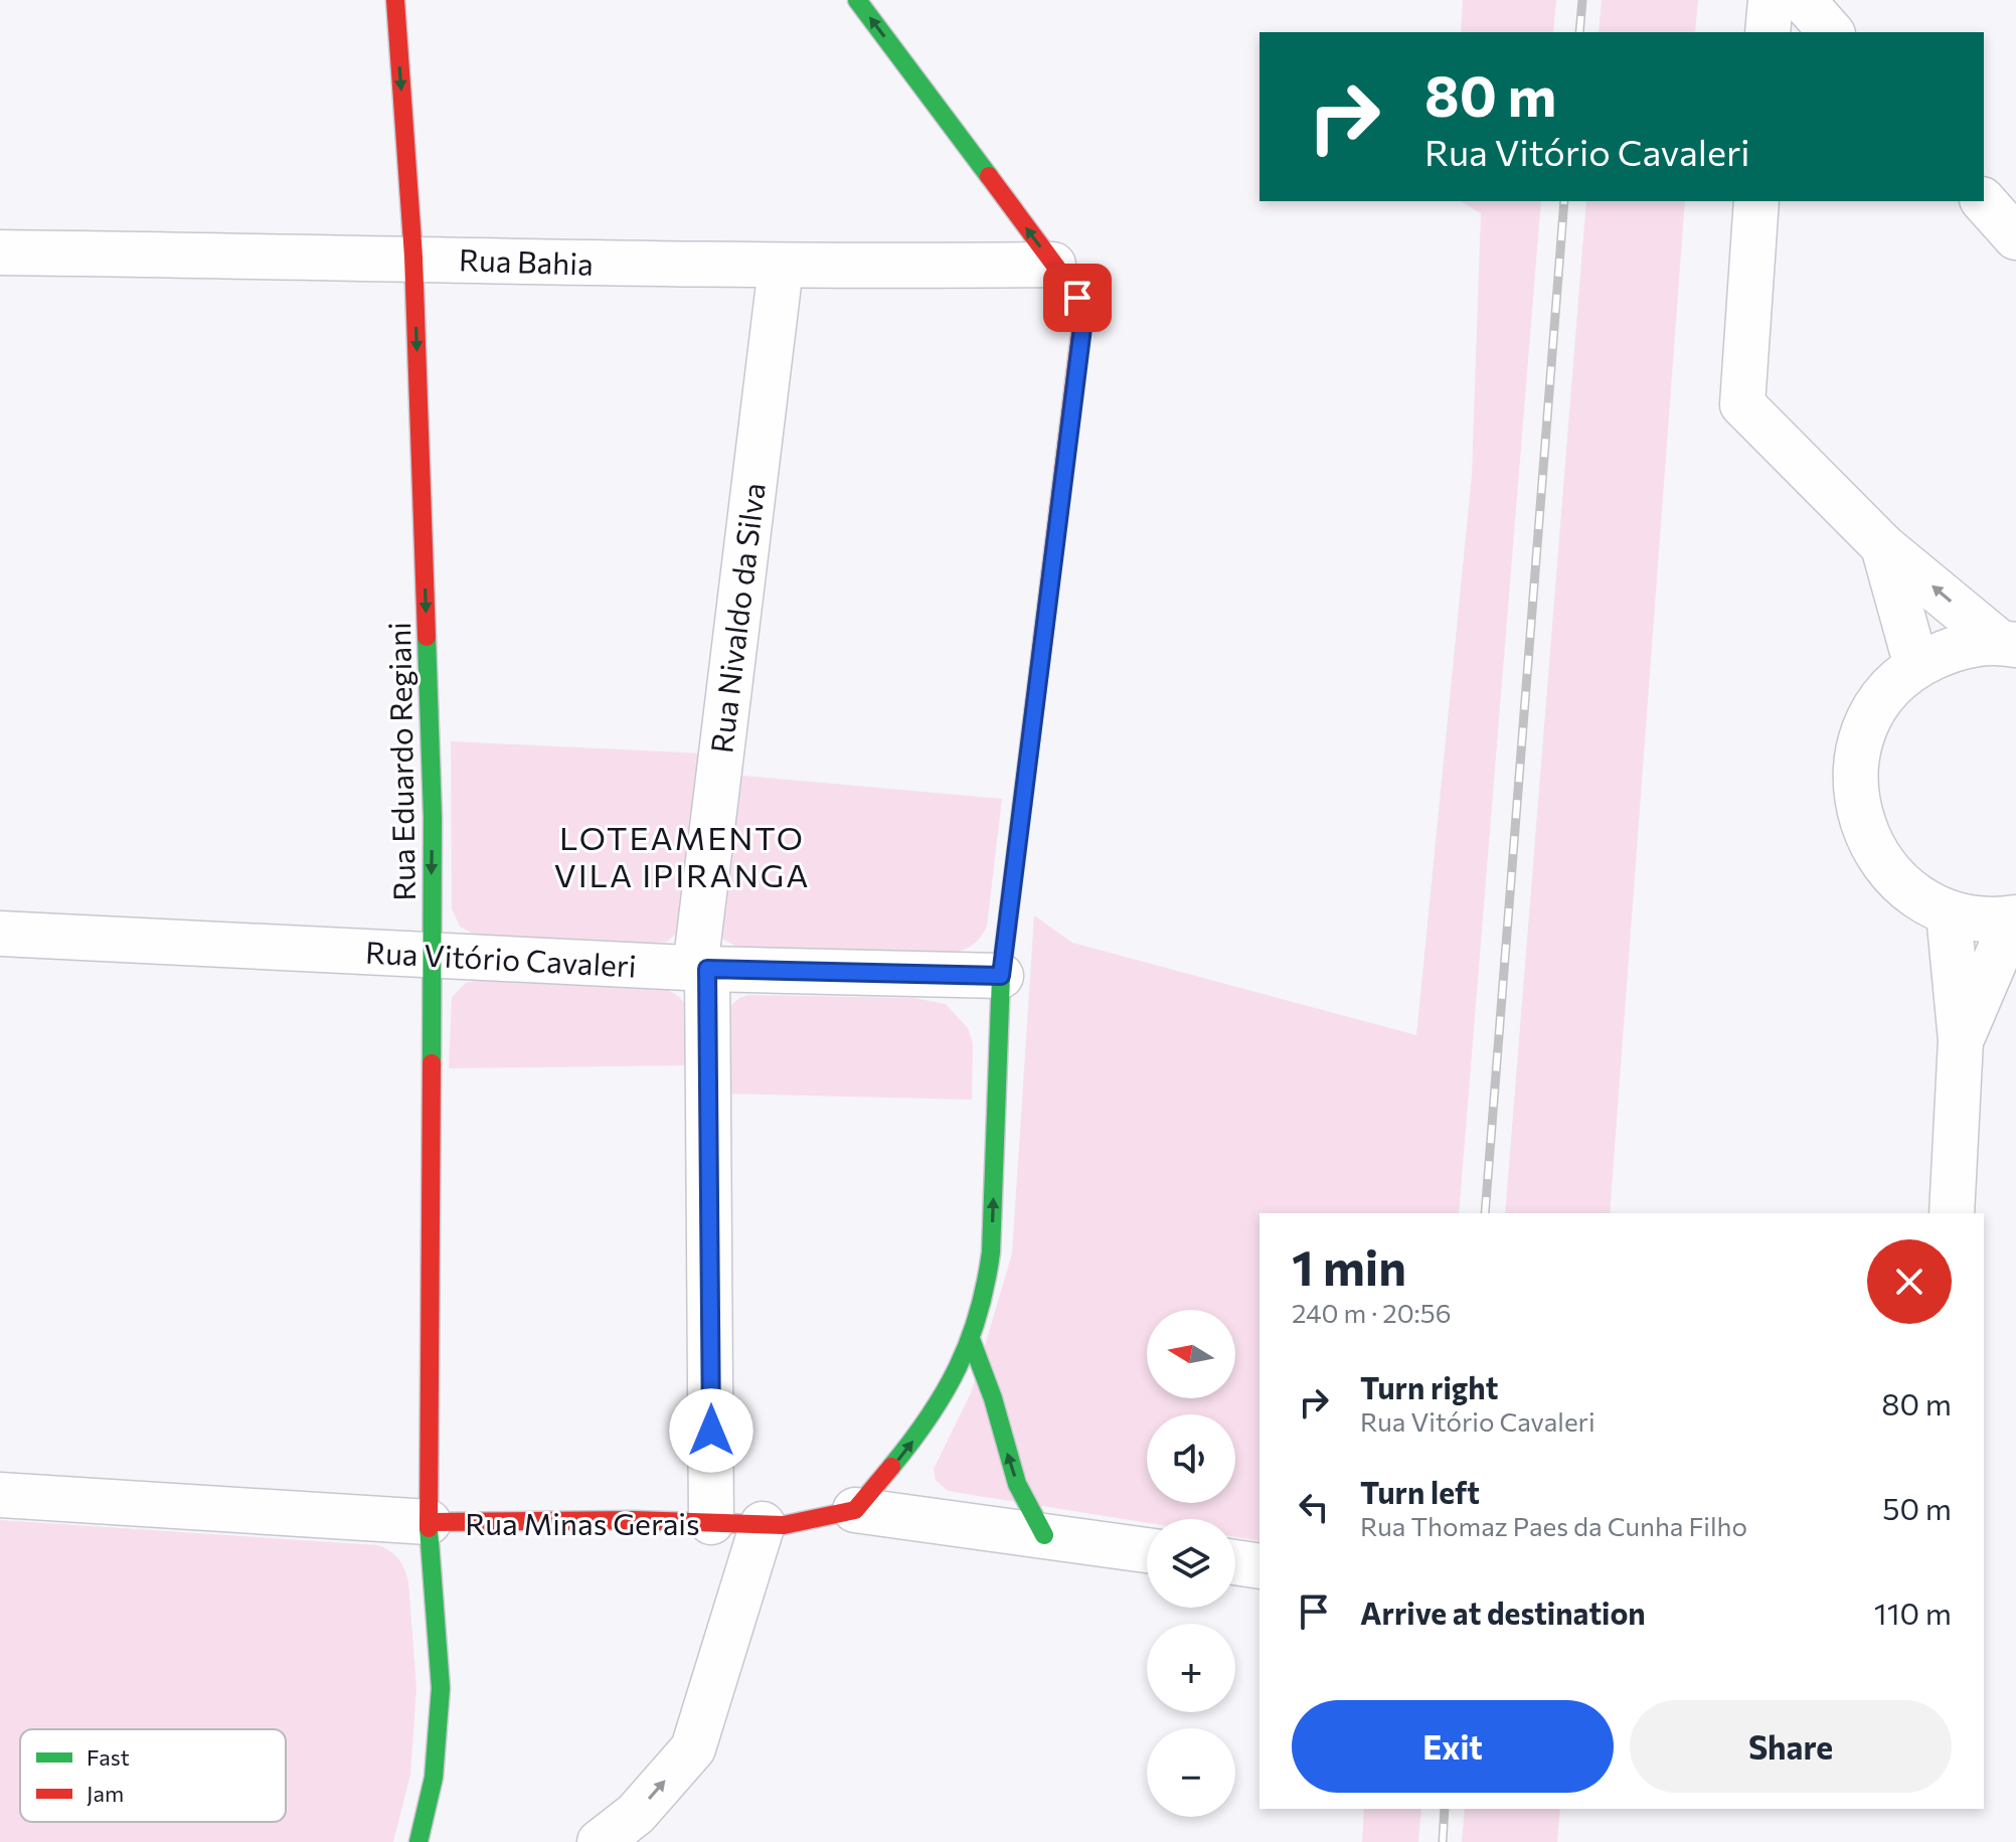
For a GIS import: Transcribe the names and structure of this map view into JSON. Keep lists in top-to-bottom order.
{
  "streets": {
    "street": [
      "Rua Bahia",
      "Rua Nivaldo da Silva",
      "Rua Eduardo Regiani",
      "Rua Vitório Cavaleri",
      "Rua Minas Gerais"
    ]
  },
  "crossings": [
    ["Rua Bahia", "Rua Nivaldo da Silva"],
    ["Rua Bahia", "Rua Eduardo Regiani"],
    ["Rua Nivaldo da Silva", "Rua Vitório Cavaleri"],
    ["Rua Nivaldo da Silva", "Rua Minas Gerais"],
    ["Rua Eduardo Regiani", "Rua Vitório Cavaleri"],
    ["Rua Eduardo Regiani", "Rua Minas Gerais"]
  ],
  "one_way": ["Rua Eduardo Regiani"],
  "districts": ["LOTEAMENTO VILA IPIRANGA"],
  "legend": ["Fast", "Jam"],
  "north": "left",
  "page": {
    "turn": ["80 m", "Rua Vitório Cavaleri"],
    "heading": ["1 min", "240 m · 20:56"],
    "map_buttons": ["+", "−"],
    "list": [
      {
        "name": "Turn right",
        "note": "Rua Vitório Cavaleri",
        "value": "80 m"
      },
      {
        "name": "Turn left",
        "note": "Rua Thomaz Paes da Cunha Filho",
        "value": "50 m"
      },
      {
        "name": "Arrive at destination",
        "value": "110 m"
      }
    ],
    "buttons": ["Exit", "Share"]
  }
}
